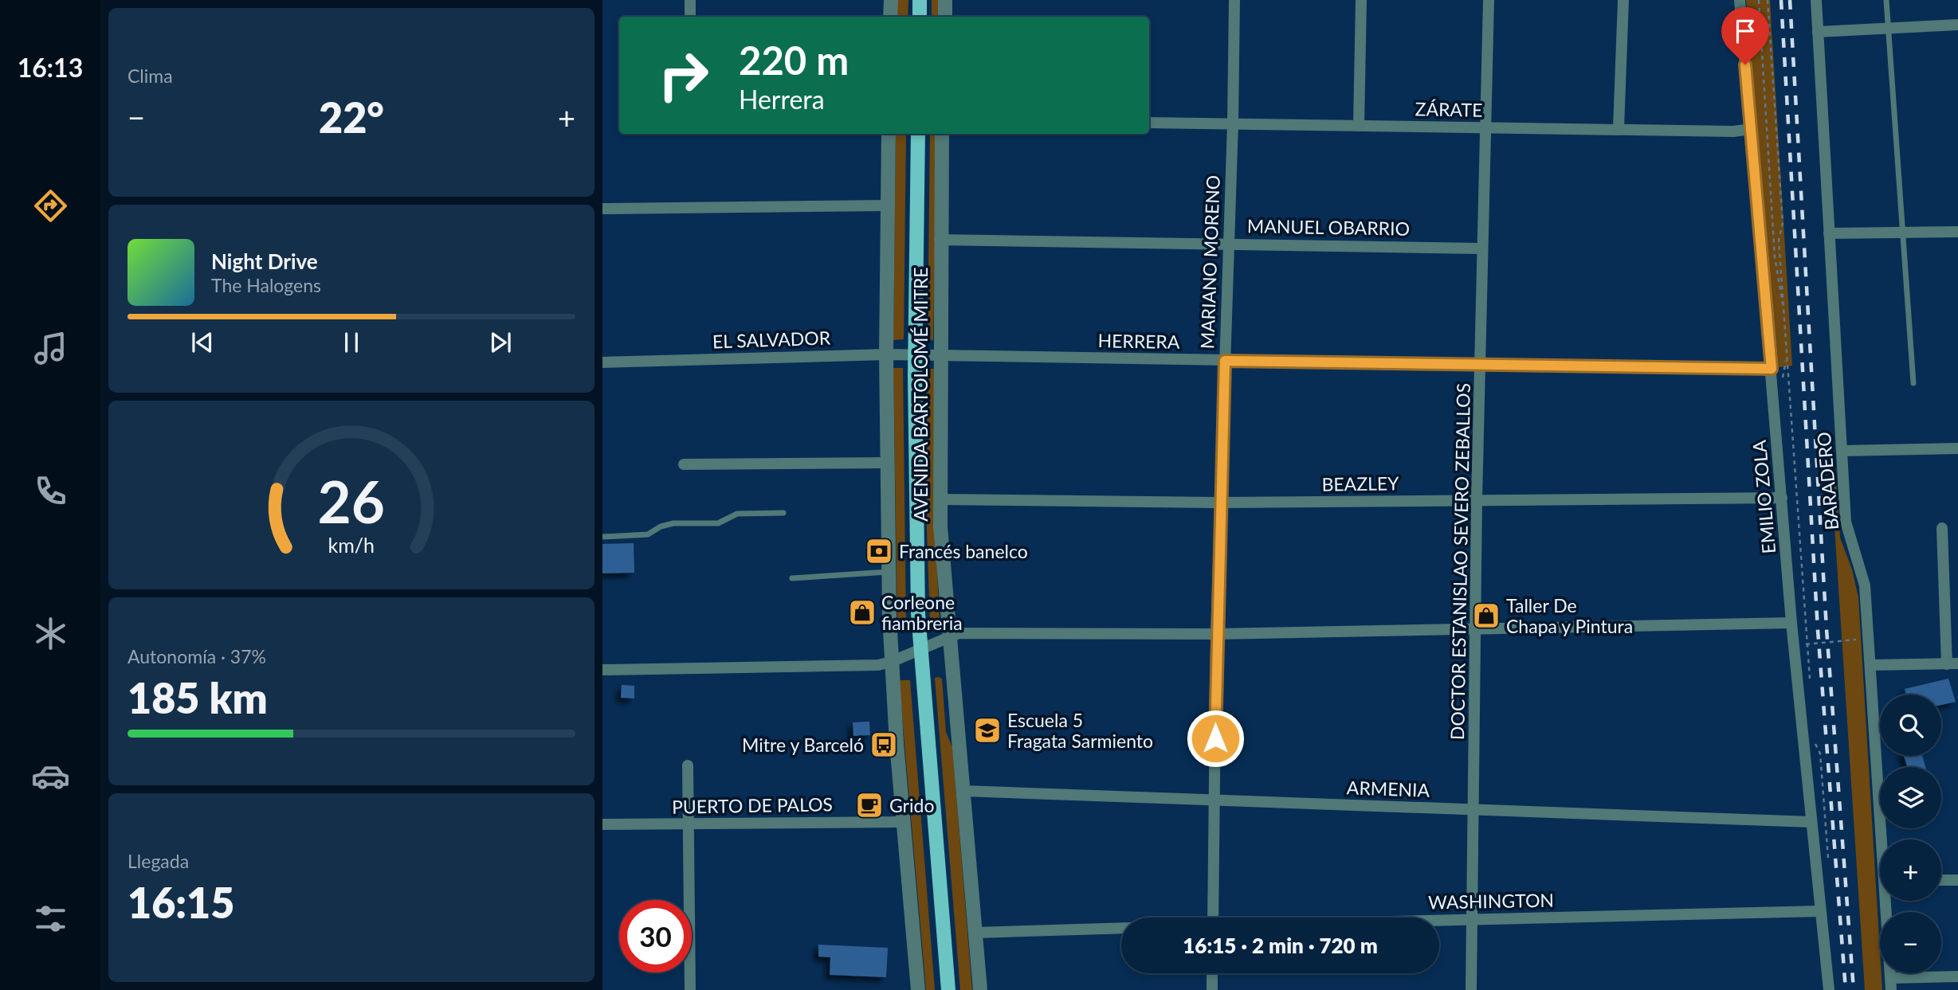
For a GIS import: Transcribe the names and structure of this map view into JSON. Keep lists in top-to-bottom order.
{
  "streets": {
    "main road": ["AVENIDA BARTOLOMÉ MITRE"],
    "street": [
      "ZÁRATE",
      "MANUEL OBARRIO",
      "MARIANO MORENO",
      "EL SALVADOR",
      "HERRERA",
      "BARADERO",
      "BEAZLEY",
      "EMILIO ZOLA",
      "DOCTOR ESTANISLAO SEVERO ZEBALLOS",
      "ARMENIA",
      "PUERTO DE PALOS",
      "WASHINGTON"
    ]
  },
  "crossings": [
    ["ZÁRATE", "MARIANO MORENO"],
    ["ZÁRATE", "EMILIO ZOLA"],
    ["ZÁRATE", "DOCTOR ESTANISLAO SEVERO ZEBALLOS"],
    ["MANUEL OBARRIO", "MARIANO MORENO"],
    ["MANUEL OBARRIO", "AVENIDA BARTOLOMÉ MITRE"],
    ["MANUEL OBARRIO", "DOCTOR ESTANISLAO SEVERO ZEBALLOS"],
    ["MARIANO MORENO", "HERRERA"],
    ["MARIANO MORENO", "BEAZLEY"],
    ["MARIANO MORENO", "ARMENIA"],
    ["EL SALVADOR", "HERRERA"],
    ["EL SALVADOR", "AVENIDA BARTOLOMÉ MITRE"],
    ["HERRERA", "AVENIDA BARTOLOMÉ MITRE"],
    ["HERRERA", "EMILIO ZOLA"],
    ["HERRERA", "DOCTOR ESTANISLAO SEVERO ZEBALLOS"],
    ["AVENIDA BARTOLOMÉ MITRE", "BEAZLEY"],
    ["AVENIDA BARTOLOMÉ MITRE", "ARMENIA"],
    ["AVENIDA BARTOLOMÉ MITRE", "PUERTO DE PALOS"],
    ["BEAZLEY", "EMILIO ZOLA"],
    ["BEAZLEY", "DOCTOR ESTANISLAO SEVERO ZEBALLOS"],
    ["EMILIO ZOLA", "ARMENIA"],
    ["EMILIO ZOLA", "WASHINGTON"],
    ["DOCTOR ESTANISLAO SEVERO ZEBALLOS", "ARMENIA"],
    ["DOCTOR ESTANISLAO SEVERO ZEBALLOS", "WASHINGTON"]
  ],
  "places": {
    "bank": ["Francés banelco"],
    "shop": ["Corleone fiambreria", "Taller De Chapa y Pintura"],
    "school or university": ["Escuela 5 Fragata Sarmiento"],
    "bus stop": ["Mitre y Barceló"],
    "cafe": ["Grido"]
  },
  "page": {
    "tabs": "16:13",
    "tile": [
      "Clima",
      ["Autonomía · 37%", "185 km"],
      ["Llegada", "16:15"]
    ],
    "turn": ["220 m", "Herrera"],
    "heat": ["−", "22°", "+"],
    "song": ["Night Drive", "The Halogens"],
    "map_buttons": ["+", "−"],
    "limit": "30",
    "trip": "16:15 · 2 min · 720 m",
    "gauge": ["26", "km/h"]
  }
}
